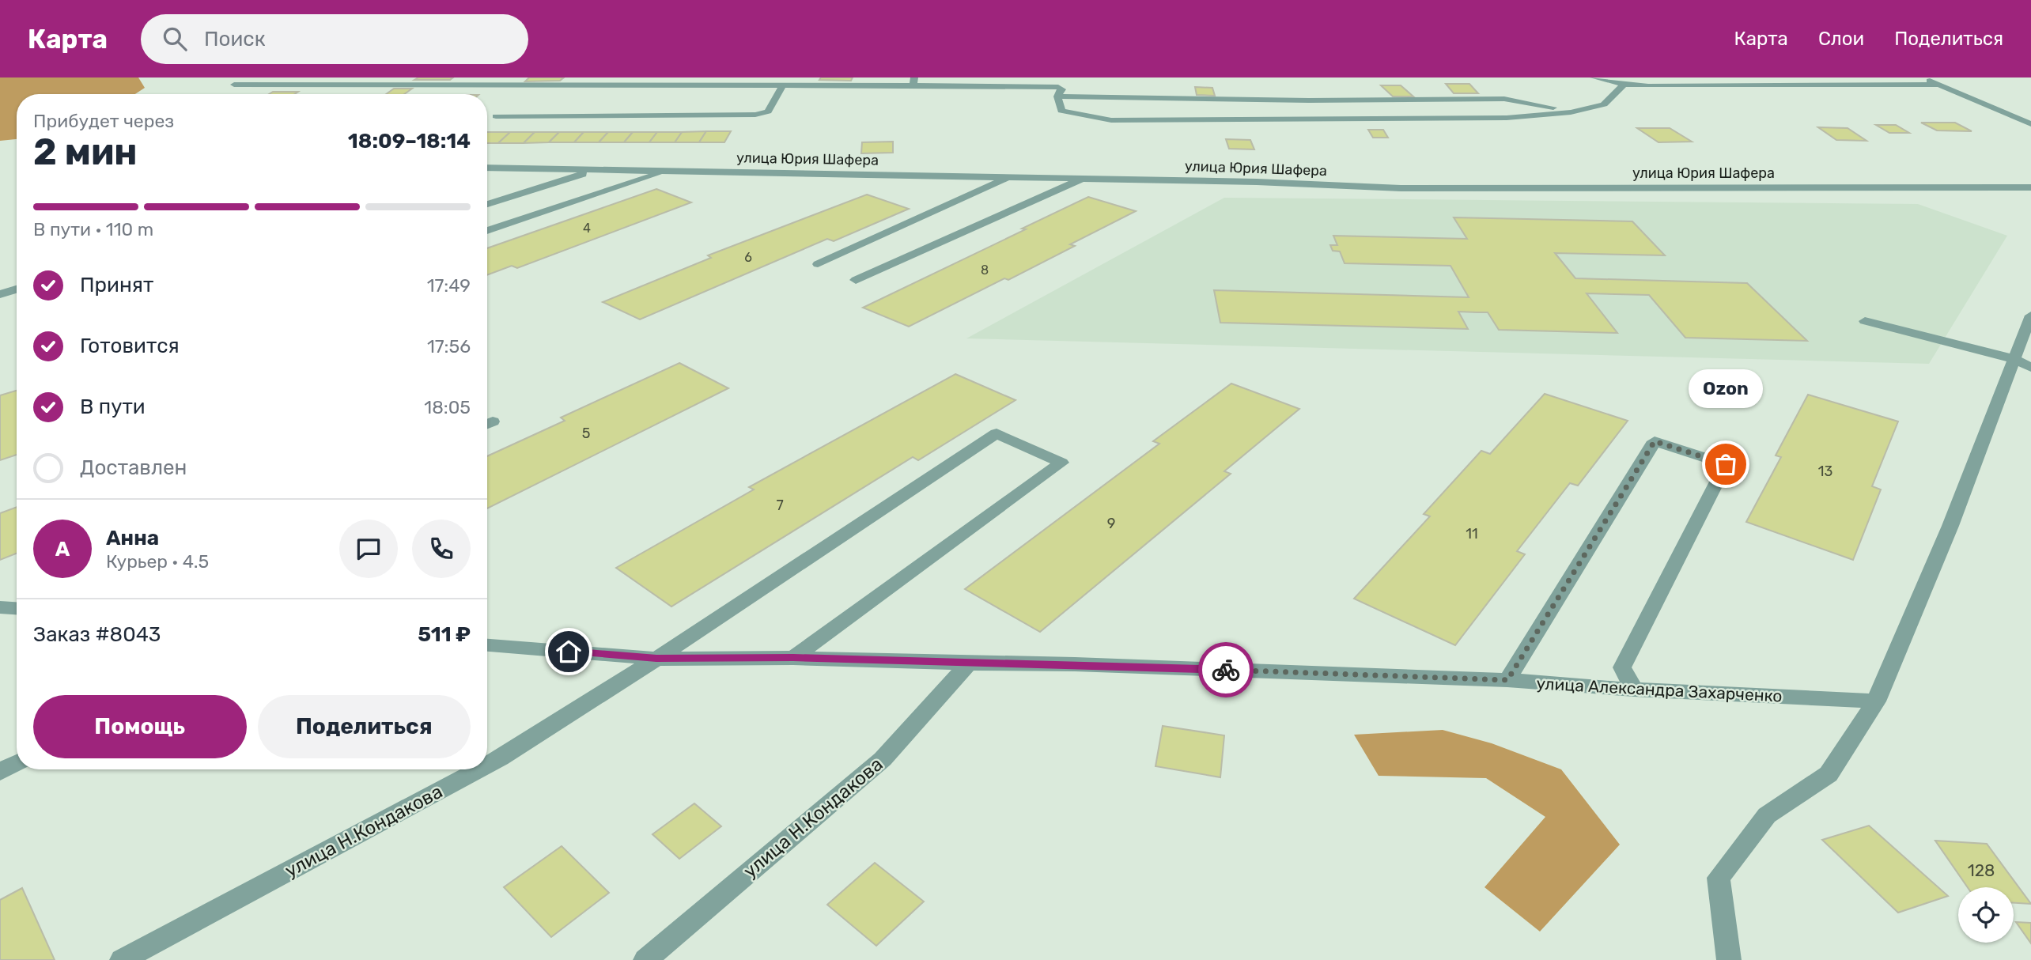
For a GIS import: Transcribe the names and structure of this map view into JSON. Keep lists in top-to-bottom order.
{
  "streets": {
    "street": ["улица Юрия Шафера", "улица Александра Захарченко", "улица Н.Кондакова"]
  },
  "crossings": [
    ["улица Александра Захарченко", "улица Н.Кондакова"]
  ],
  "places": ["Ozon"],
  "house_numbers": [
    "4",
    "6",
    "8",
    "5",
    "13",
    "7",
    "9",
    "11",
    "128"
  ],
  "page": {
    "header": "Карта",
    "search": "Поиск",
    "nav": ["Карта", "Слои", "Поделиться"],
    "heading": ["2 мин", "Прибудет через", "18:09–18:14"],
    "panel": [
      "Анна",
      "Курьер · 4.5",
      "Заказ #8043",
      "511 ₽"
    ],
    "bar": "В пути · 110 m",
    "list": [
      ["Принят", "17:49"],
      ["Готовится", "17:56"],
      ["В пути", "18:05"],
      "Доставлен"
    ],
    "bubble": "Ozon",
    "round": "А",
    "buttons": ["Помощь", "Поделиться"]
  }
}
